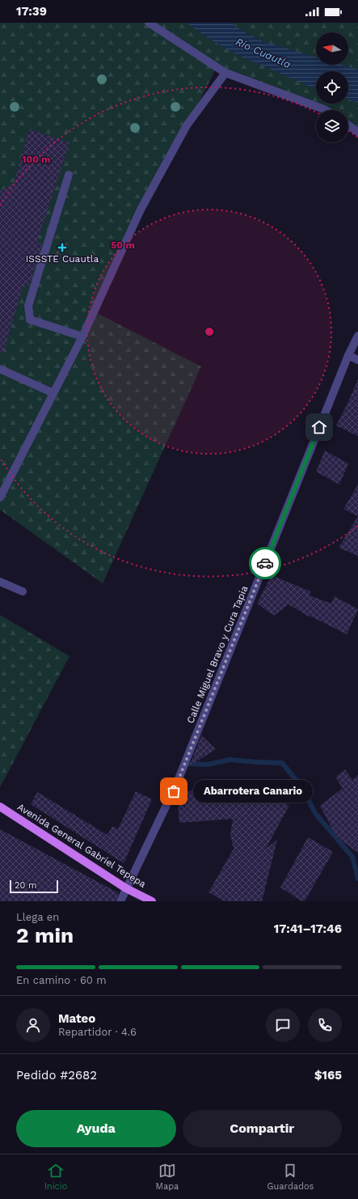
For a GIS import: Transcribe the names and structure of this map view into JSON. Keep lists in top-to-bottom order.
{
  "streets": {
    "main road": ["Avenida General Gabriel Tepepa"],
    "street": ["Calle Miguel Bravo y Cura Tapia"]
  },
  "crossings": [
    ["Calle Miguel Bravo y Cura Tapia", "Avenida General Gabriel Tepepa"]
  ],
  "water": ["Río Cuautla"],
  "places": {
    "health": ["ISSSTE Cuautla"],
    "other": ["Abarrotera Canario"]
  },
  "scale_bar": "20 m",
  "north": "left",
  "page": {
    "status": "17:39",
    "bubble": "Abarrotera Canario",
    "scale": "20 m",
    "heading": ["2 min", "Llega en", "17:41–17:46"],
    "panel": [
      "Mateo",
      "Repartidor · 4.6",
      "Pedido #2682",
      "$165"
    ],
    "bar": "En camino · 60 m",
    "buttons": ["Ayuda", "Compartir"],
    "tabs": ["Inicio", "Mapa", "Guardados"]
  },
  "rings": ["100 m", "50 m"]
}
